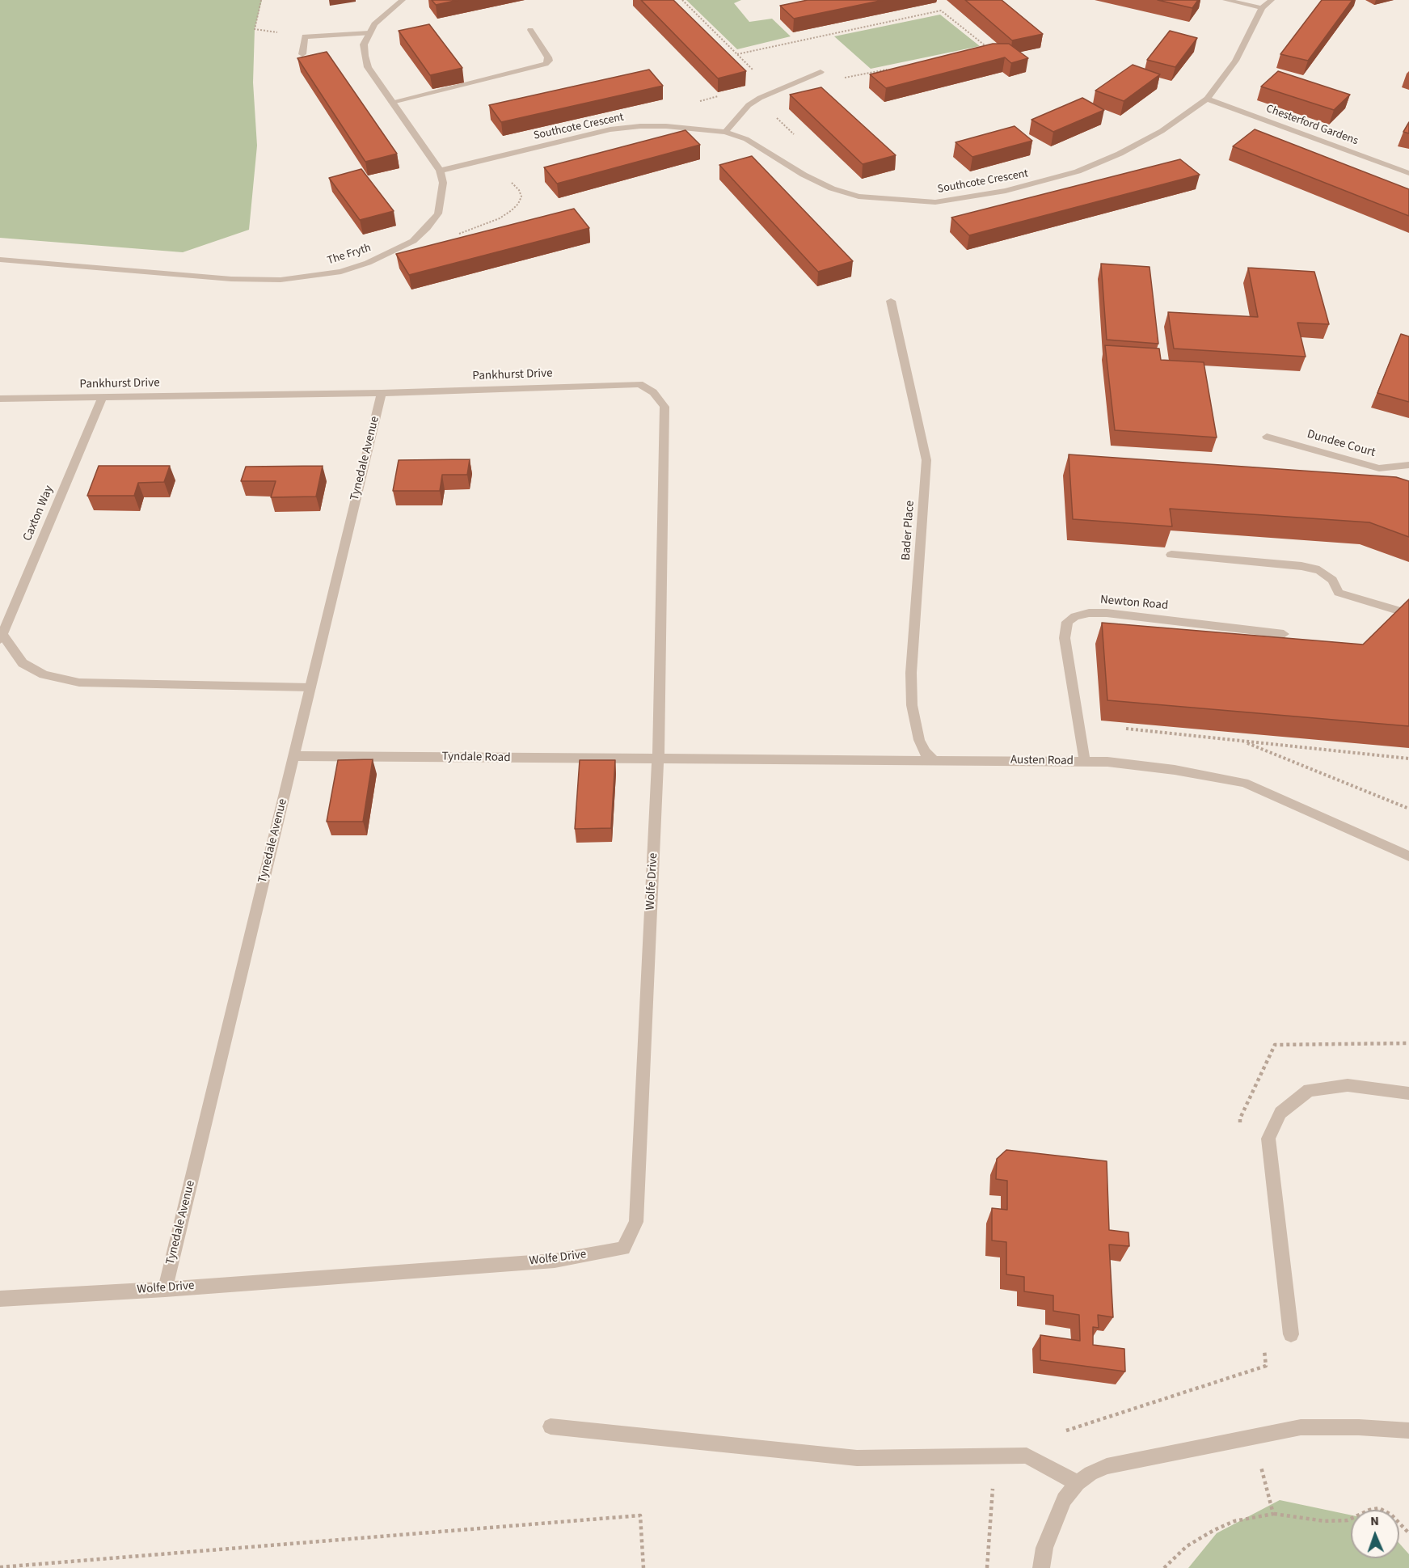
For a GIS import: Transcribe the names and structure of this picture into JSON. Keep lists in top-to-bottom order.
{
  "streets": {
    "street": [
      "Chesterford Gardens",
      "Southcote Crescent",
      "The Fryth",
      "Pankhurst Drive",
      "Dundee Court",
      "Tynedale Avenue",
      "Caxton Way",
      "Bader Place",
      "Newton Road",
      "Tyndale Road",
      "Austen Road",
      "Wolfe Drive"
    ]
  },
  "crossings": [
    ["Chesterford Gardens", "Southcote Crescent"],
    ["Southcote Crescent", "The Fryth"],
    ["Pankhurst Drive", "Tynedale Avenue"],
    ["Pankhurst Drive", "Caxton Way"],
    ["Pankhurst Drive", "Tyndale Road"],
    ["Pankhurst Drive", "Austen Road"],
    ["Pankhurst Drive", "Wolfe Drive"],
    ["Tynedale Avenue", "Tyndale Road"],
    ["Tynedale Avenue", "Wolfe Drive"],
    ["Bader Place", "Austen Road"],
    ["Newton Road", "Austen Road"],
    ["Tyndale Road", "Austen Road"],
    ["Tyndale Road", "Wolfe Drive"],
    ["Austen Road", "Wolfe Drive"]
  ],
  "north": "top"
}
